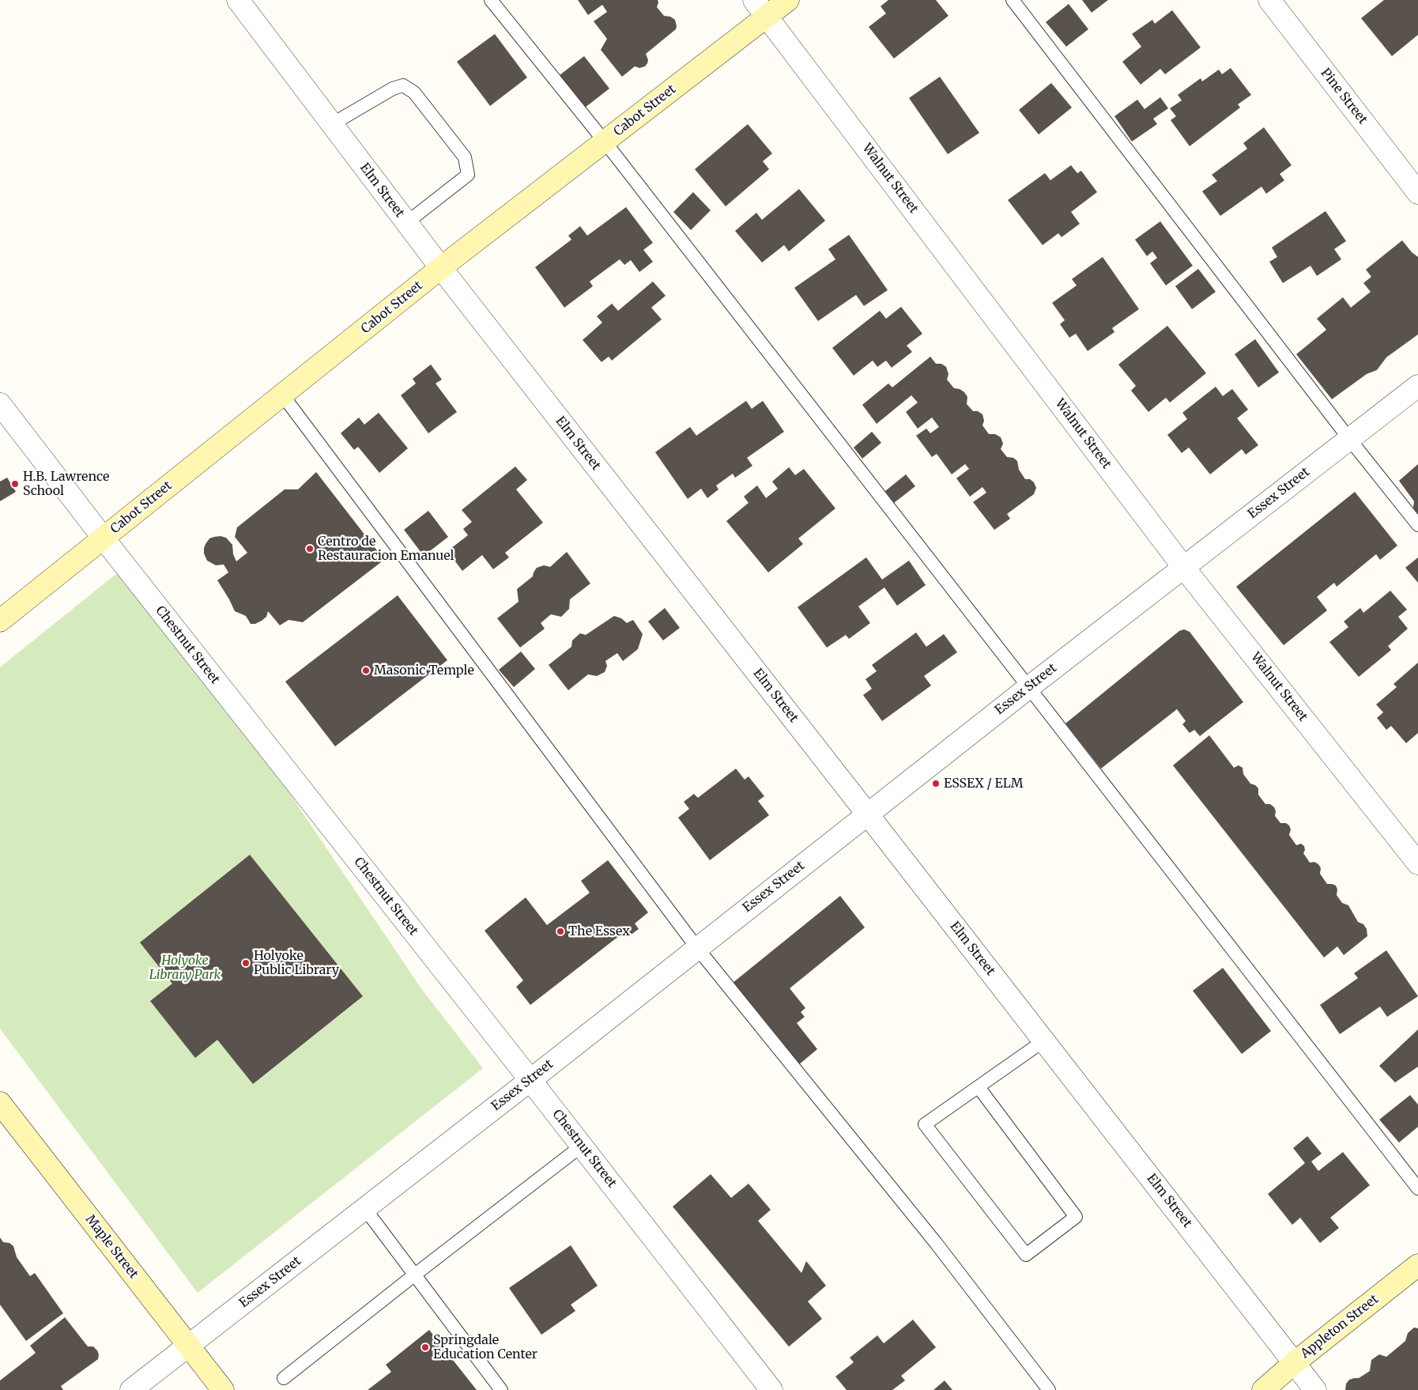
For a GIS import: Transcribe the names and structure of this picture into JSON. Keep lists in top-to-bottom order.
{
  "streets": {
    "main road": ["Cabot Street", "Maple Street", "Appleton Street"],
    "street": [
      "Pine Street",
      "Walnut Street",
      "Elm Street",
      "Essex Street",
      "Chestnut Street"
    ]
  },
  "crossings": [
    ["Cabot Street", "Walnut Street"],
    ["Cabot Street", "Elm Street"],
    ["Cabot Street", "Chestnut Street"],
    ["Walnut Street", "Essex Street"],
    ["Elm Street", "Essex Street"],
    ["Elm Street", "Appleton Street"],
    ["Essex Street", "Chestnut Street"],
    ["Essex Street", "Maple Street"]
  ],
  "parks": ["Holyoke Library Park"],
  "places": [
    "H.B. Lawrence School",
    "Centro de Restauracion Emanuel",
    "Masonic Temple",
    "ESSEX / ELM",
    "The Essex",
    "Holyoke Public Library",
    "Springdale Education Center"
  ]
}
